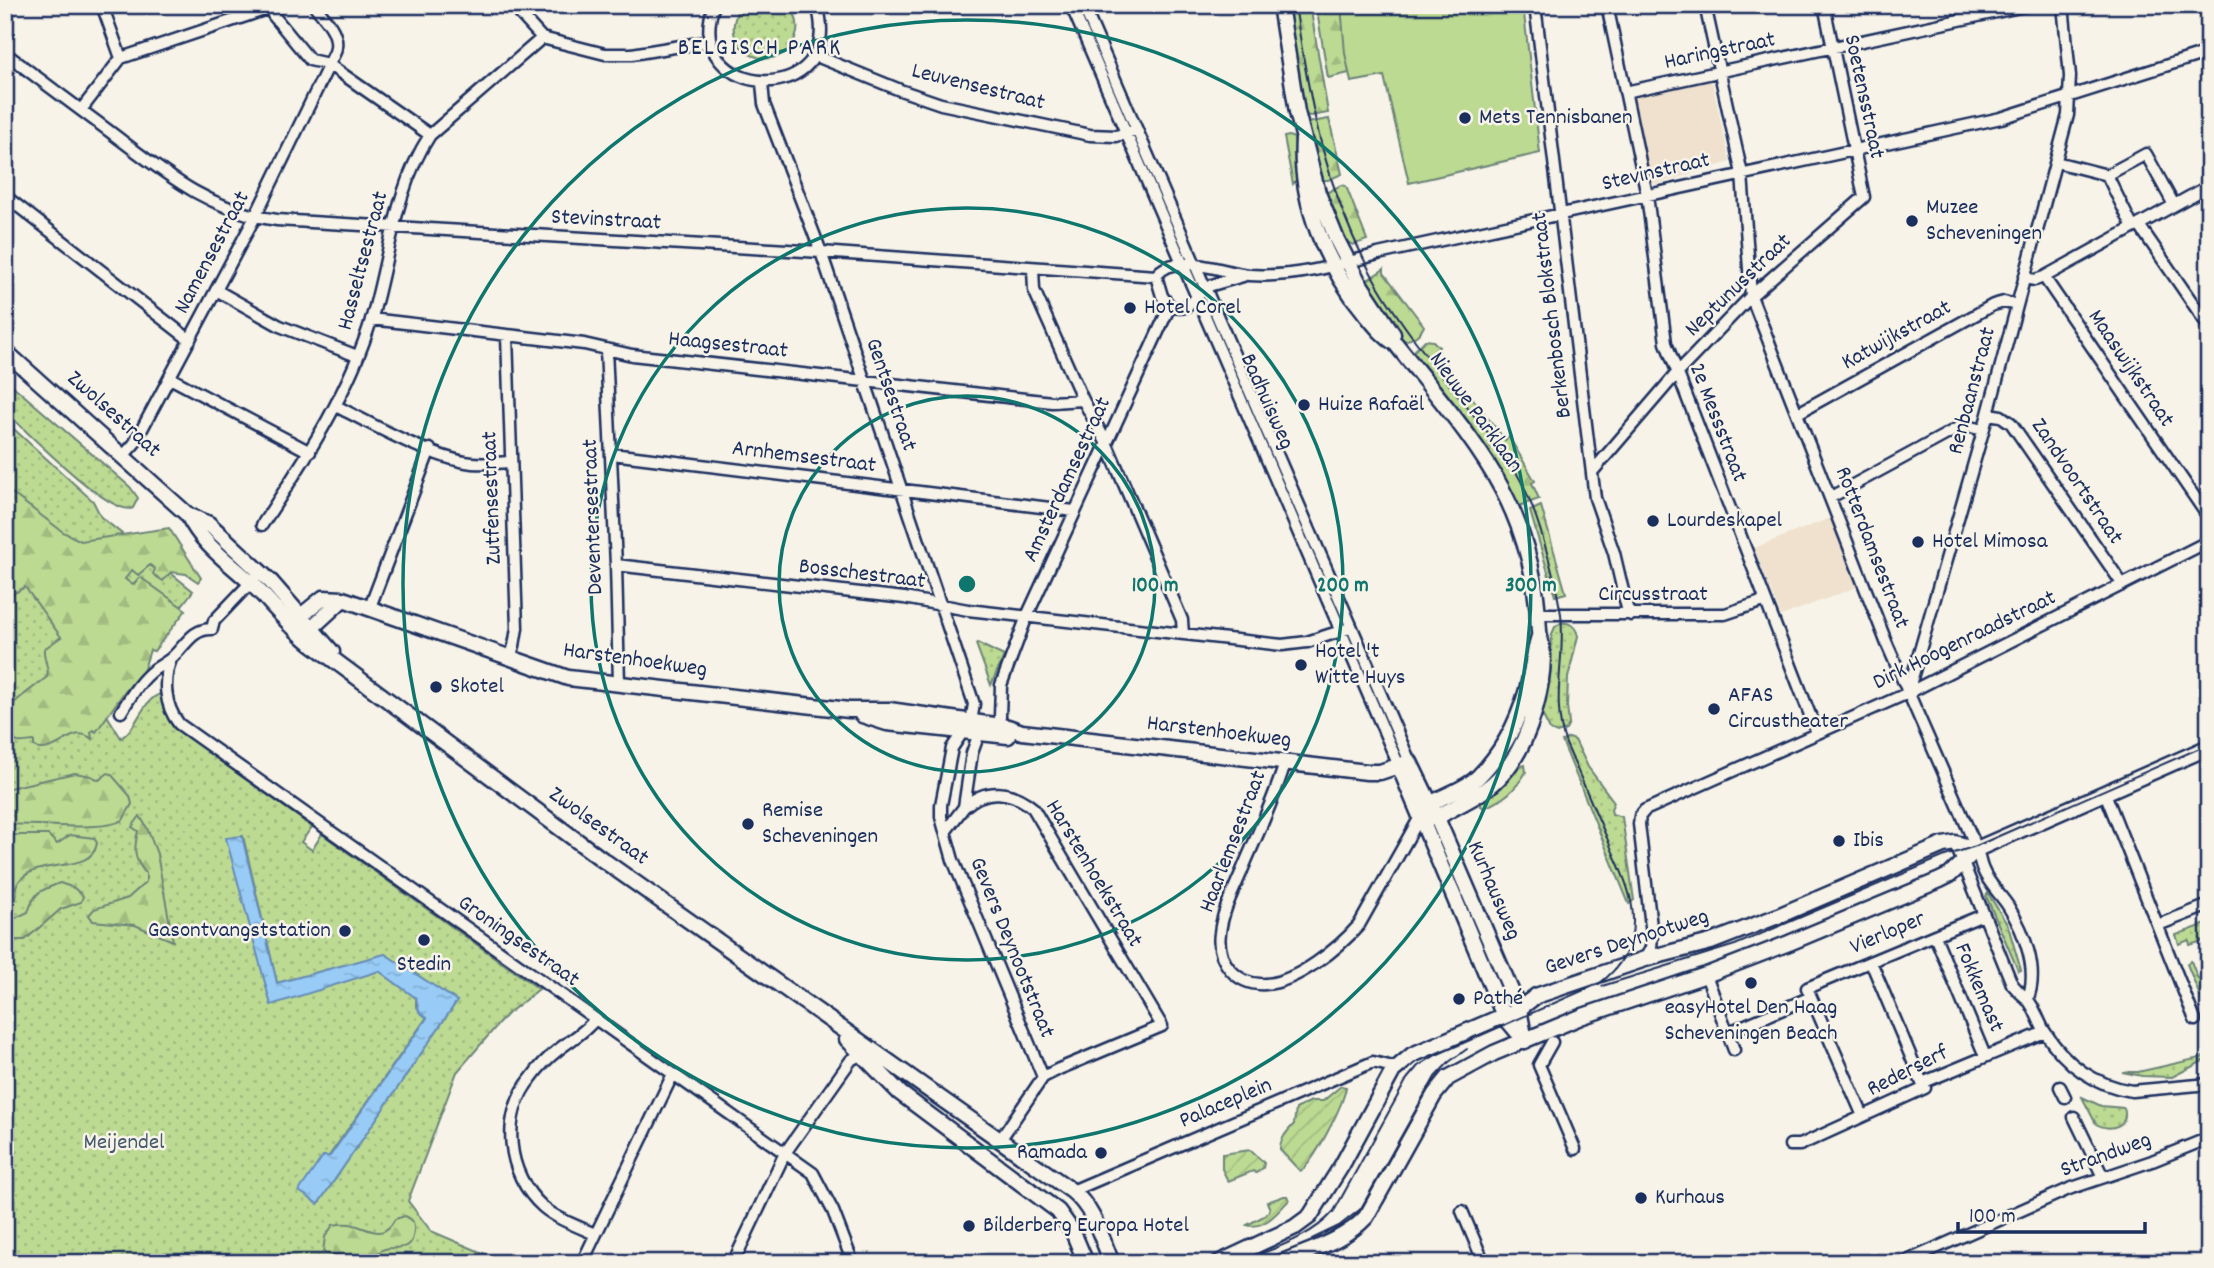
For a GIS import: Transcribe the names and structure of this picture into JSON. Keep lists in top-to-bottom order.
{
  "streets": {
    "main road": [
      "Badhuisweg",
      "Nieuwe Parklaan",
      "Zwolsestraat",
      "Harstenhoekweg",
      "Kurhausweg",
      "Gevers Deynootweg"
    ],
    "street": [
      "Haringstraat",
      "Leuvensestraat",
      "Soetensstraat",
      "Stevinstraat",
      "Namensestraat",
      "Hasseltsestraat",
      "Neptunusstraat",
      "Berkenbosch Blokstraat",
      "Katwijkstraat",
      "Haagsestraat",
      "Maaswijkstraat",
      "Renbaanstraat",
      "Gentsestraat",
      "2e Messstraat",
      "Arnhemsestraat",
      "Amsterdamsestraat",
      "Zandvoortstraat",
      "Zutfensestraat",
      "Deventersestraat",
      "Rotterdamsestraat",
      "Bosschestraat",
      "Circusstraat",
      "Dirk Hoogenraadstraat",
      "Haarlemsestraat",
      "Harstenhoekstraat",
      "Vierloper",
      "Groningsestraat",
      "Gevers Deynootstraat",
      "Fokkemast",
      "Rederserf",
      "Palaceplein",
      "Strandweg"
    ]
  },
  "crossings": [
    ["Haringstraat", "Soetensstraat"],
    ["Haringstraat", "2e Messstraat"],
    ["Haringstraat", "Rotterdamsestraat"],
    ["Leuvensestraat", "Badhuisweg"],
    ["Soetensstraat", "Stevinstraat"],
    ["Soetensstraat", "Neptunusstraat"],
    ["Stevinstraat", "Namensestraat"],
    ["Stevinstraat", "Hasseltsestraat"],
    ["Stevinstraat", "Berkenbosch Blokstraat"],
    ["Stevinstraat", "Renbaanstraat"],
    ["Stevinstraat", "Gentsestraat"],
    ["Stevinstraat", "Badhuisweg"],
    ["Stevinstraat", "Nieuwe Parklaan"],
    ["Stevinstraat", "2e Messstraat"],
    ["Stevinstraat", "Amsterdamsestraat"],
    ["Stevinstraat", "Rotterdamsestraat"],
    ["Namensestraat", "Zwolsestraat"],
    ["Hasseltsestraat", "Haagsestraat"],
    ["Neptunusstraat", "Berkenbosch Blokstraat"],
    ["Neptunusstraat", "2e Messstraat"],
    ["Neptunusstraat", "Rotterdamsestraat"],
    ["Berkenbosch Blokstraat", "Circusstraat"],
    ["Katwijkstraat", "Renbaanstraat"],
    ["Katwijkstraat", "Rotterdamsestraat"],
    ["Haagsestraat", "Gentsestraat"],
    ["Haagsestraat", "Zutfensestraat"],
    ["Haagsestraat", "Deventersestraat"],
    ["Renbaanstraat", "Zandvoortstraat"],
    ["Renbaanstraat", "Rotterdamsestraat"],
    ["Renbaanstraat", "Dirk Hoogenraadstraat"],
    ["Gentsestraat", "Arnhemsestraat"],
    ["Gentsestraat", "Bosschestraat"],
    ["Gentsestraat", "Harstenhoekweg"],
    ["Gentsestraat", "Gevers Deynootstraat"],
    ["Badhuisweg", "Nieuwe Parklaan"],
    ["Badhuisweg", "Amsterdamsestraat"],
    ["Badhuisweg", "Bosschestraat"],
    ["Badhuisweg", "Harstenhoekweg"],
    ["Badhuisweg", "Haarlemsestraat"],
    ["Badhuisweg", "Kurhausweg"],
    ["Nieuwe Parklaan", "Circusstraat"],
    ["Nieuwe Parklaan", "Haarlemsestraat"],
    ["Nieuwe Parklaan", "Kurhausweg"],
    ["Zwolsestraat", "Palaceplein"],
    ["2e Messstraat", "Circusstraat"],
    ["2e Messstraat", "Dirk Hoogenraadstraat"],
    ["Arnhemsestraat", "Amsterdamsestraat"],
    ["Arnhemsestraat", "Deventersestraat"],
    ["Amsterdamsestraat", "Bosschestraat"],
    ["Zandvoortstraat", "Dirk Hoogenraadstraat"],
    ["Zutfensestraat", "Harstenhoekweg"],
    ["Deventersestraat", "Bosschestraat"],
    ["Deventersestraat", "Harstenhoekweg"],
    ["Rotterdamsestraat", "Dirk Hoogenraadstraat"],
    ["Dirk Hoogenraadstraat", "Gevers Deynootweg"],
    ["Harstenhoekweg", "Haarlemsestraat"],
    ["Harstenhoekweg", "Gevers Deynootstraat"],
    ["Haarlemsestraat", "Kurhausweg"],
    ["Harstenhoekstraat", "Gevers Deynootstraat"],
    ["Kurhausweg", "Gevers Deynootweg"],
    ["Vierloper", "Fokkemast"],
    ["Gevers Deynootweg", "Palaceplein"],
    ["Fokkemast", "Rederserf"]
  ],
  "districts": ["BELGISCH PARK"],
  "parks": ["Meijendel"],
  "places": [
    "Mets Tennisbanen",
    "Muzee Scheveningen",
    "Hotel Corel",
    "Huize Rafaël",
    "Lourdeskapel",
    "Hotel Mimosa",
    "Hotel 't Witte Huys",
    "Skotel",
    "AFAS Circustheater",
    "Remise Scheveningen",
    "Ibis",
    "Gasontvangststation",
    "Stedin",
    "easyHotel Den Haag Scheveningen Beach",
    "Pathé",
    "Ramada",
    "Kurhaus",
    "Bilderberg Europa Hotel"
  ],
  "scale_bar": "100 m",
  "rings": ["100 m", "200 m", "300 m"]
}
